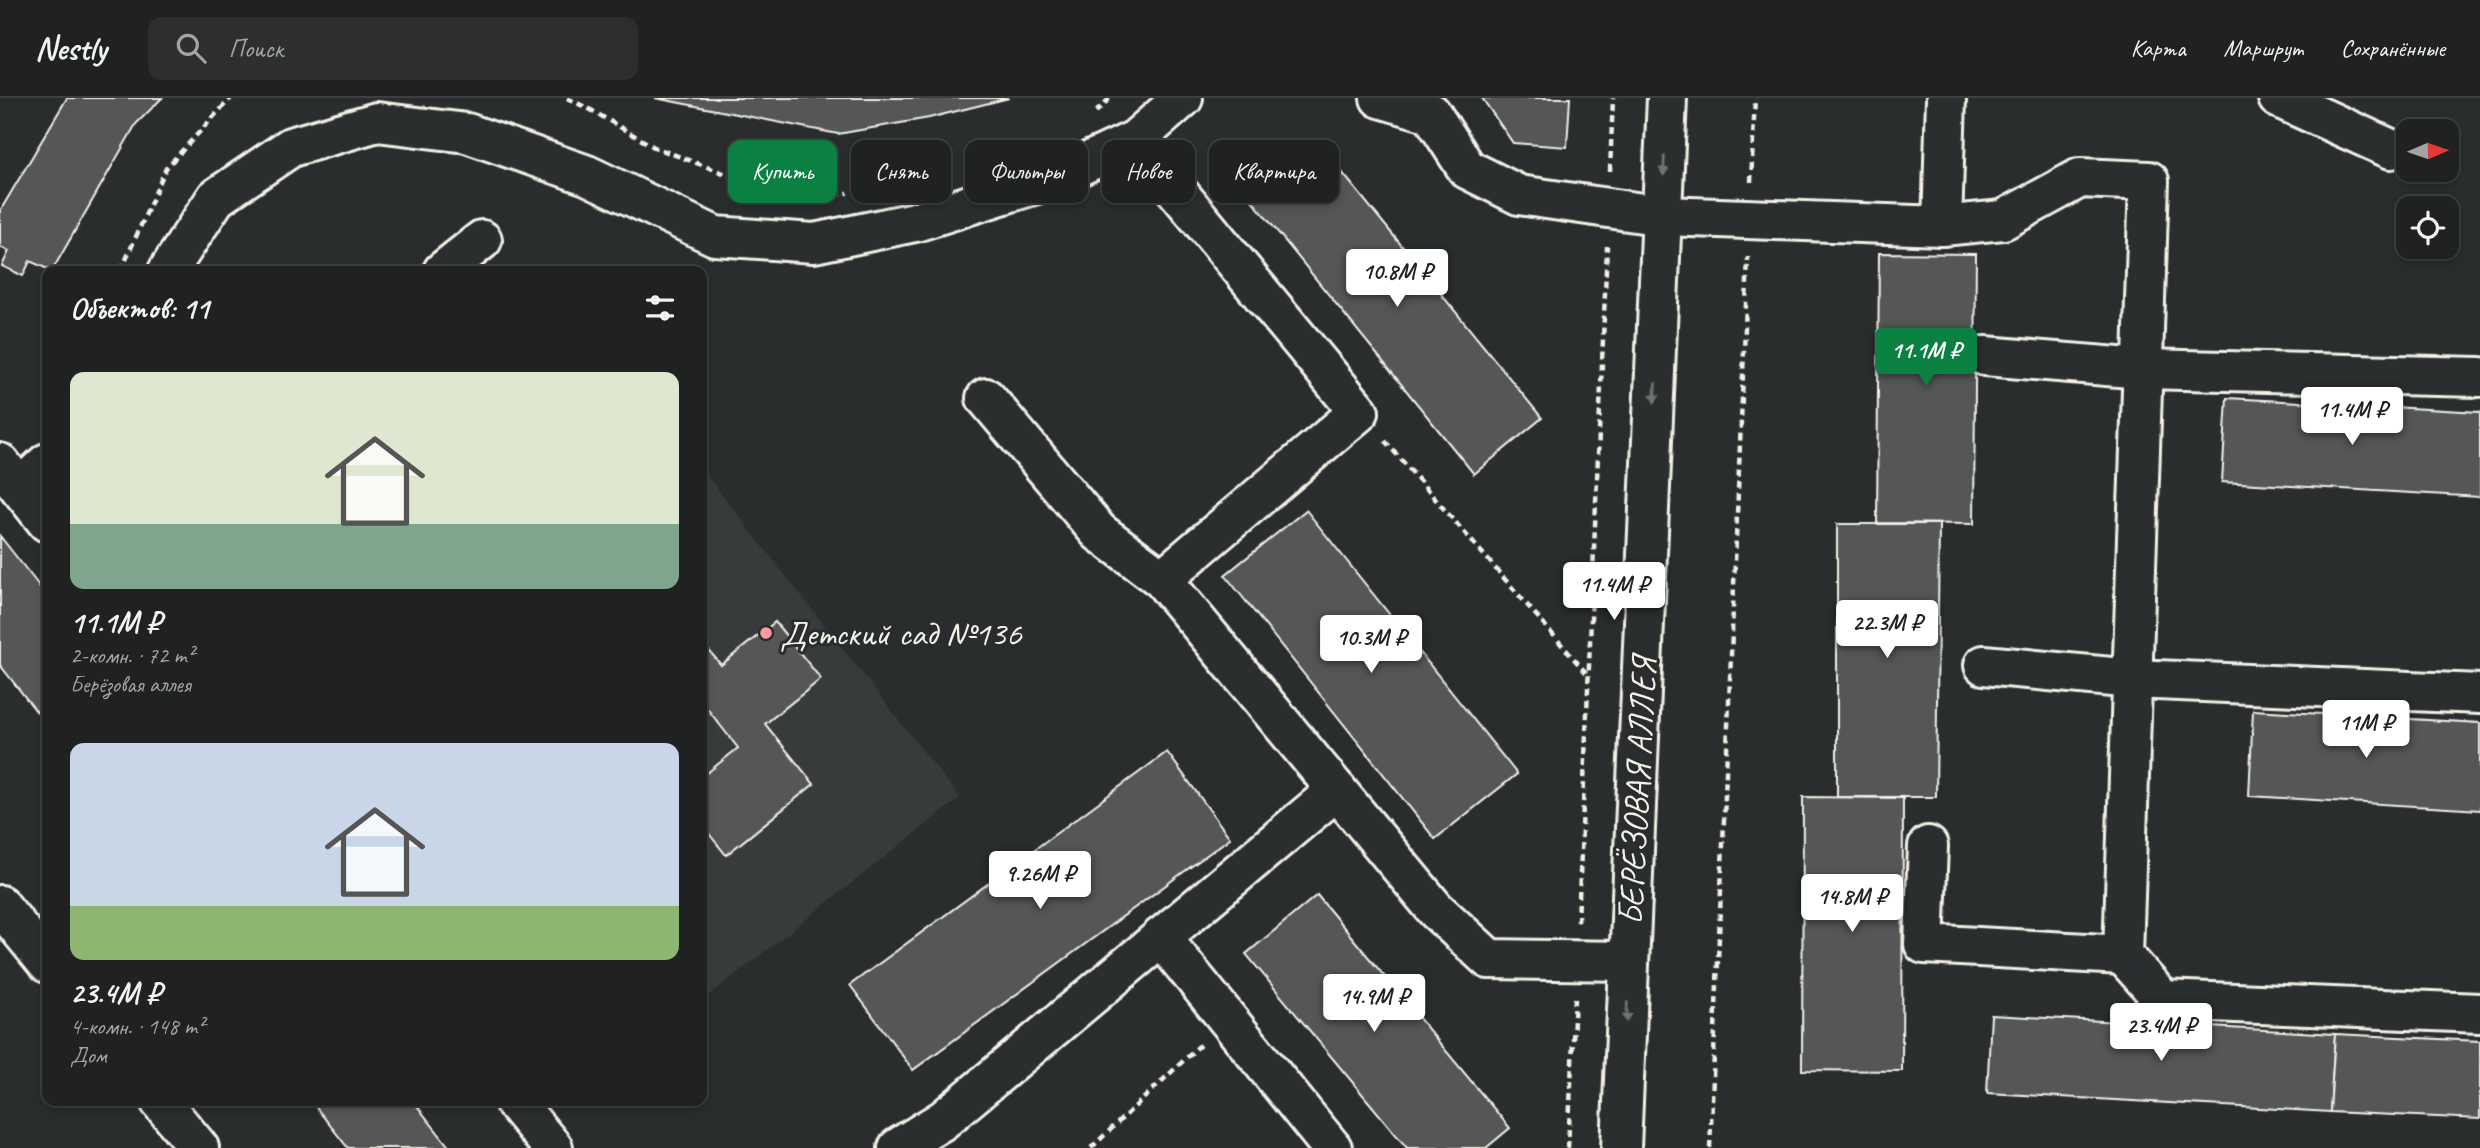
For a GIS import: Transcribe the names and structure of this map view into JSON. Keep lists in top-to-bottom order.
{
  "streets": {
    "street": ["БЕРЁЗОВАЯ АЛЛЕЯ"]
  },
  "one_way": ["БЕРЁЗОВАЯ АЛЛЕЯ"],
  "places": ["Детский сад №136"],
  "north": "right",
  "page": {
    "header": "Nestly",
    "search": "Поиск",
    "nav": ["Карта", "Маршрут", "Сохранённые"],
    "chip": [
      "Купить",
      "Снять",
      "Фильтры",
      "Новое",
      "Квартира"
    ],
    "price": [
      "10.8M ₽",
      "11.1M ₽",
      "11.4M ₽",
      "11.4M ₽",
      "22.3M ₽",
      "10.3M ₽",
      "11M ₽",
      "9.26M ₽",
      "14.8M ₽",
      "14.9M ₽",
      "23.4M ₽"
    ],
    "heading": "Объектов: 11",
    "list": [
      {
        "name": "11.1M ₽",
        "note": "2-комн. · 72 m² · Берёзовая аллея"
      },
      {
        "name": "23.4M ₽",
        "note": "4-комн. · 148 m² · Дом"
      }
    ]
  }
}
